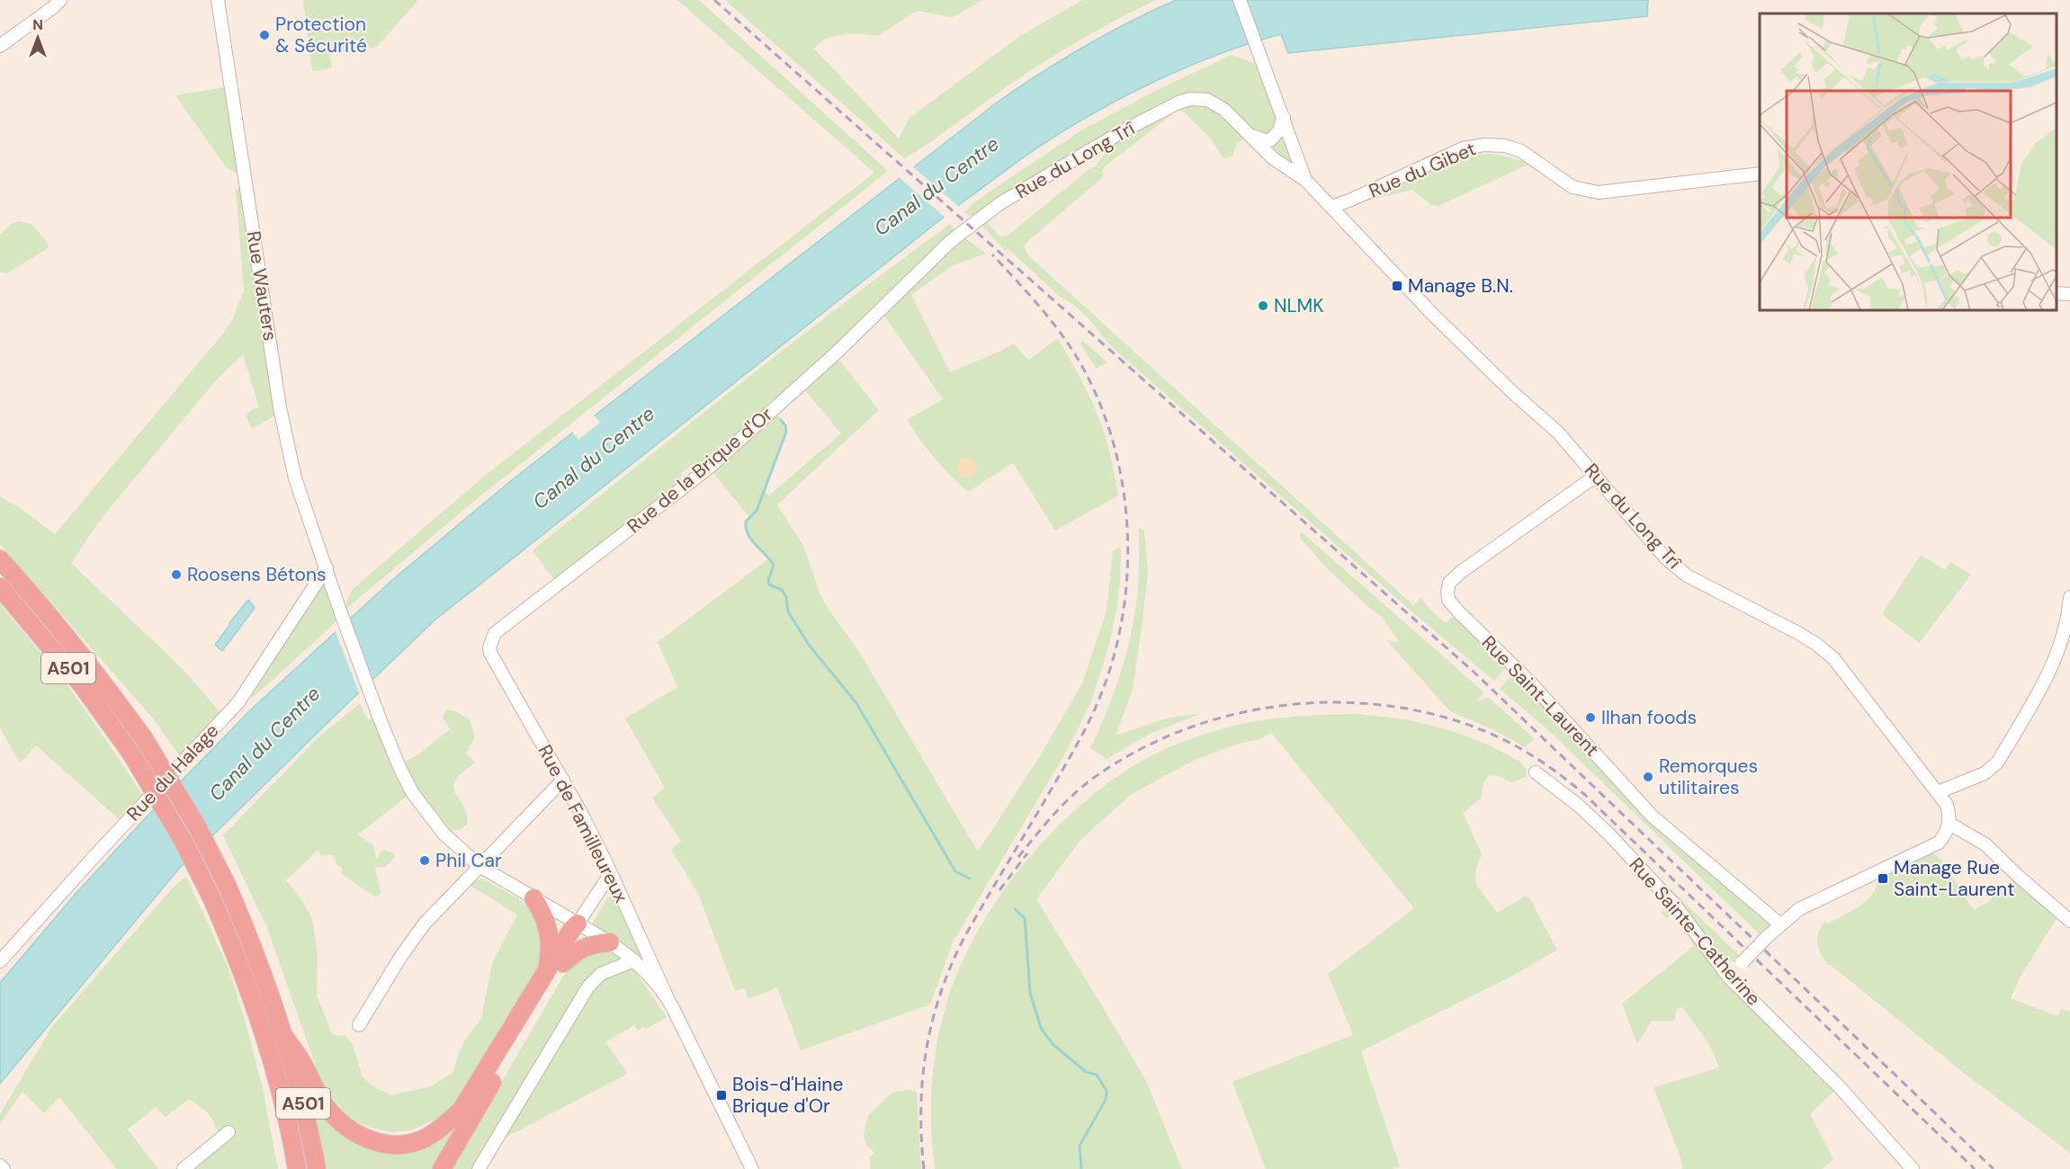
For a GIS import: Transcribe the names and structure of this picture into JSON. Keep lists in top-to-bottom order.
{
  "streets": {
    "highway": ["A501"],
    "street": [
      "Rue du Long Trî",
      "Rue du Gibet",
      "Rue Wauters",
      "Rue de la Brique d'Or",
      "Rue Saint-Laurent",
      "Rue du Halage",
      "Rue de Familleureux",
      "Rue Sainte-Catherine"
    ]
  },
  "crossings": [
    ["Rue du Long Trî", "Rue du Gibet"],
    ["Rue du Long Trî", "Rue de la Brique d'Or"],
    ["Rue du Long Trî", "Rue Saint-Laurent"],
    ["Rue Wauters", "Rue du Halage"],
    ["Rue Wauters", "Rue de Familleureux"],
    ["Rue de la Brique d'Or", "Rue de Familleureux"]
  ],
  "water": ["Canal du Centre"],
  "places": {
    "other": [
      "Protection & Sécurité",
      "NLMK",
      "Roosens Bétons",
      "Ilhan foods",
      "Remorques utilitaires",
      "Phil Car"
    ],
    "transit": ["Manage B.N.", "Manage Rue Saint-Laurent", "Bois-d'Haine Brique d'Or"]
  },
  "north": "top"
}
